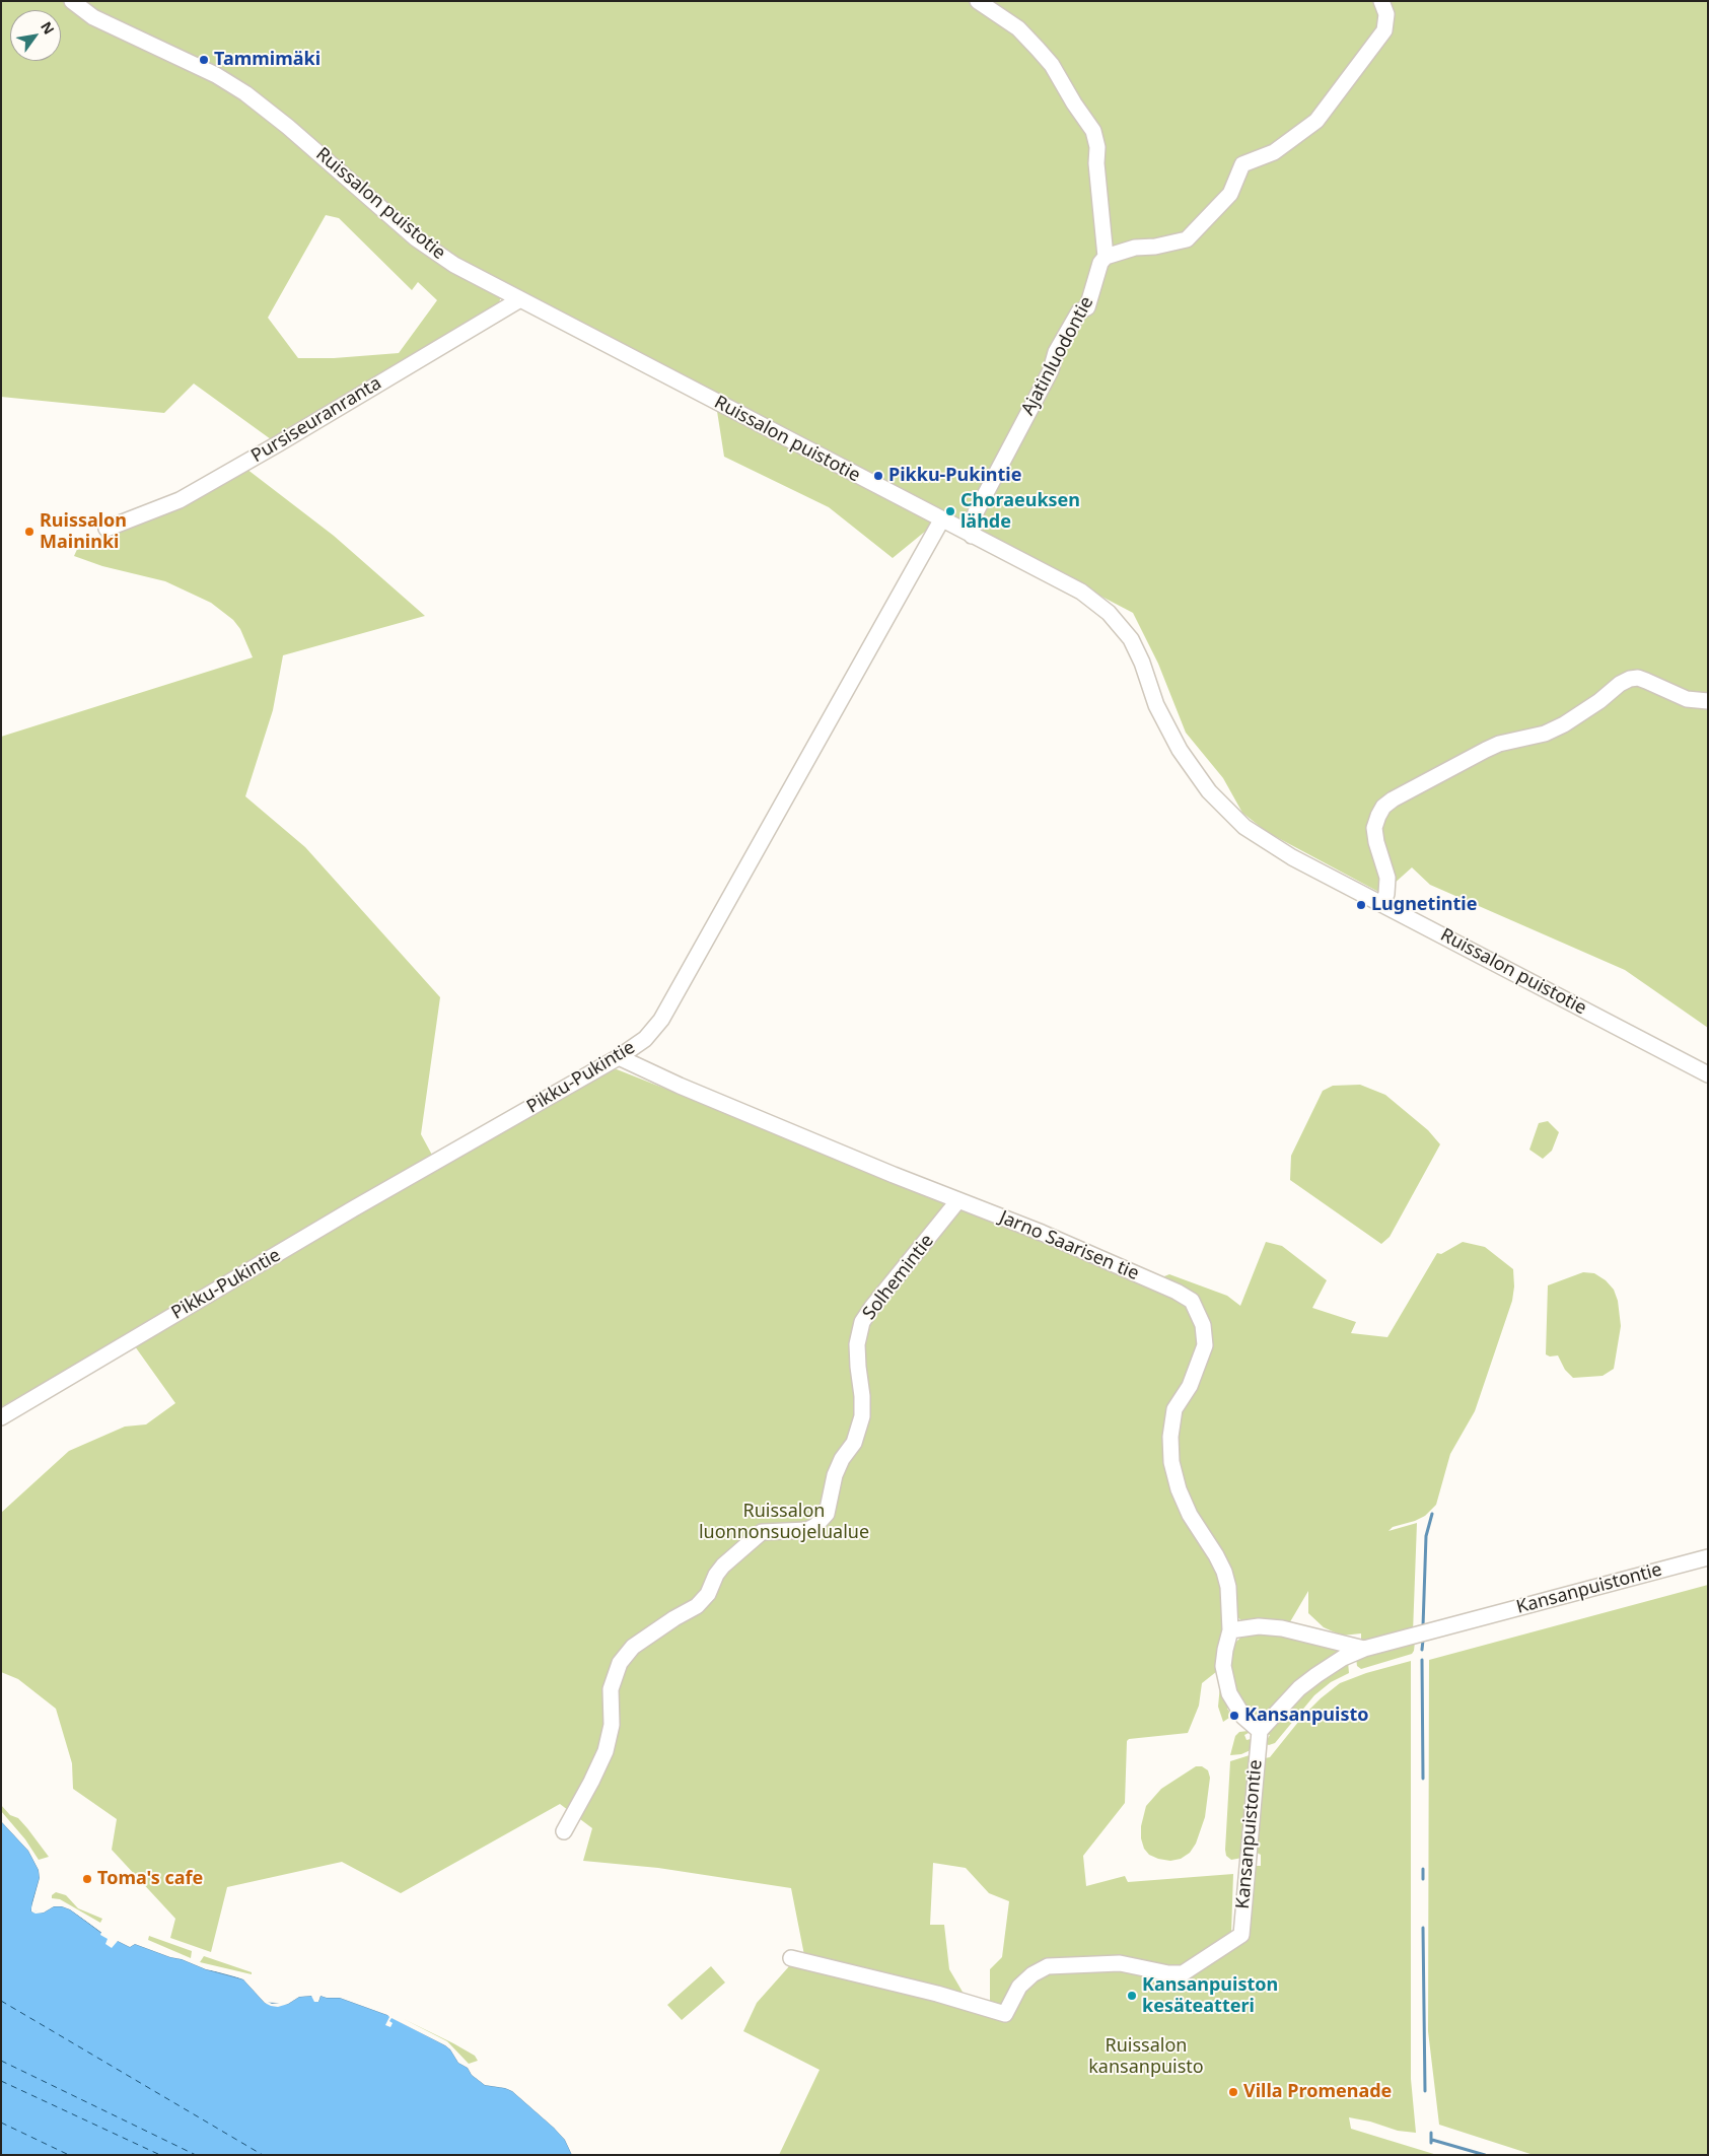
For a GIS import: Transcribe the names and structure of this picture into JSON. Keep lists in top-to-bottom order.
{
  "streets": {
    "street": [
      "Ruissalon puistotie",
      "Ajatinluodontie",
      "Pursiseuranranta",
      "Pikku-Pukintie",
      "Jarno Saarisen tie",
      "Solhemintie",
      "Kansanpuistontie"
    ]
  },
  "crossings": [
    ["Ruissalon puistotie", "Ajatinluodontie"],
    ["Ruissalon puistotie", "Pursiseuranranta"],
    ["Ruissalon puistotie", "Pikku-Pukintie"],
    ["Pikku-Pukintie", "Jarno Saarisen tie"],
    ["Jarno Saarisen tie", "Solhemintie"],
    ["Jarno Saarisen tie", "Kansanpuistontie"]
  ],
  "parks": ["Ruissalon luonnonsuojelualue", "Ruissalon kansanpuisto"],
  "places": [
    "Tammimäki",
    "Pikku-Pukintie",
    "Choraeuksen lähde",
    "Ruissalon Maininki",
    "Lugnetintie",
    "Kansanpuisto",
    "Toma's cafe",
    "Kansanpuiston kesäteatteri",
    "Villa Promenade"
  ],
  "north": "top right"
}
